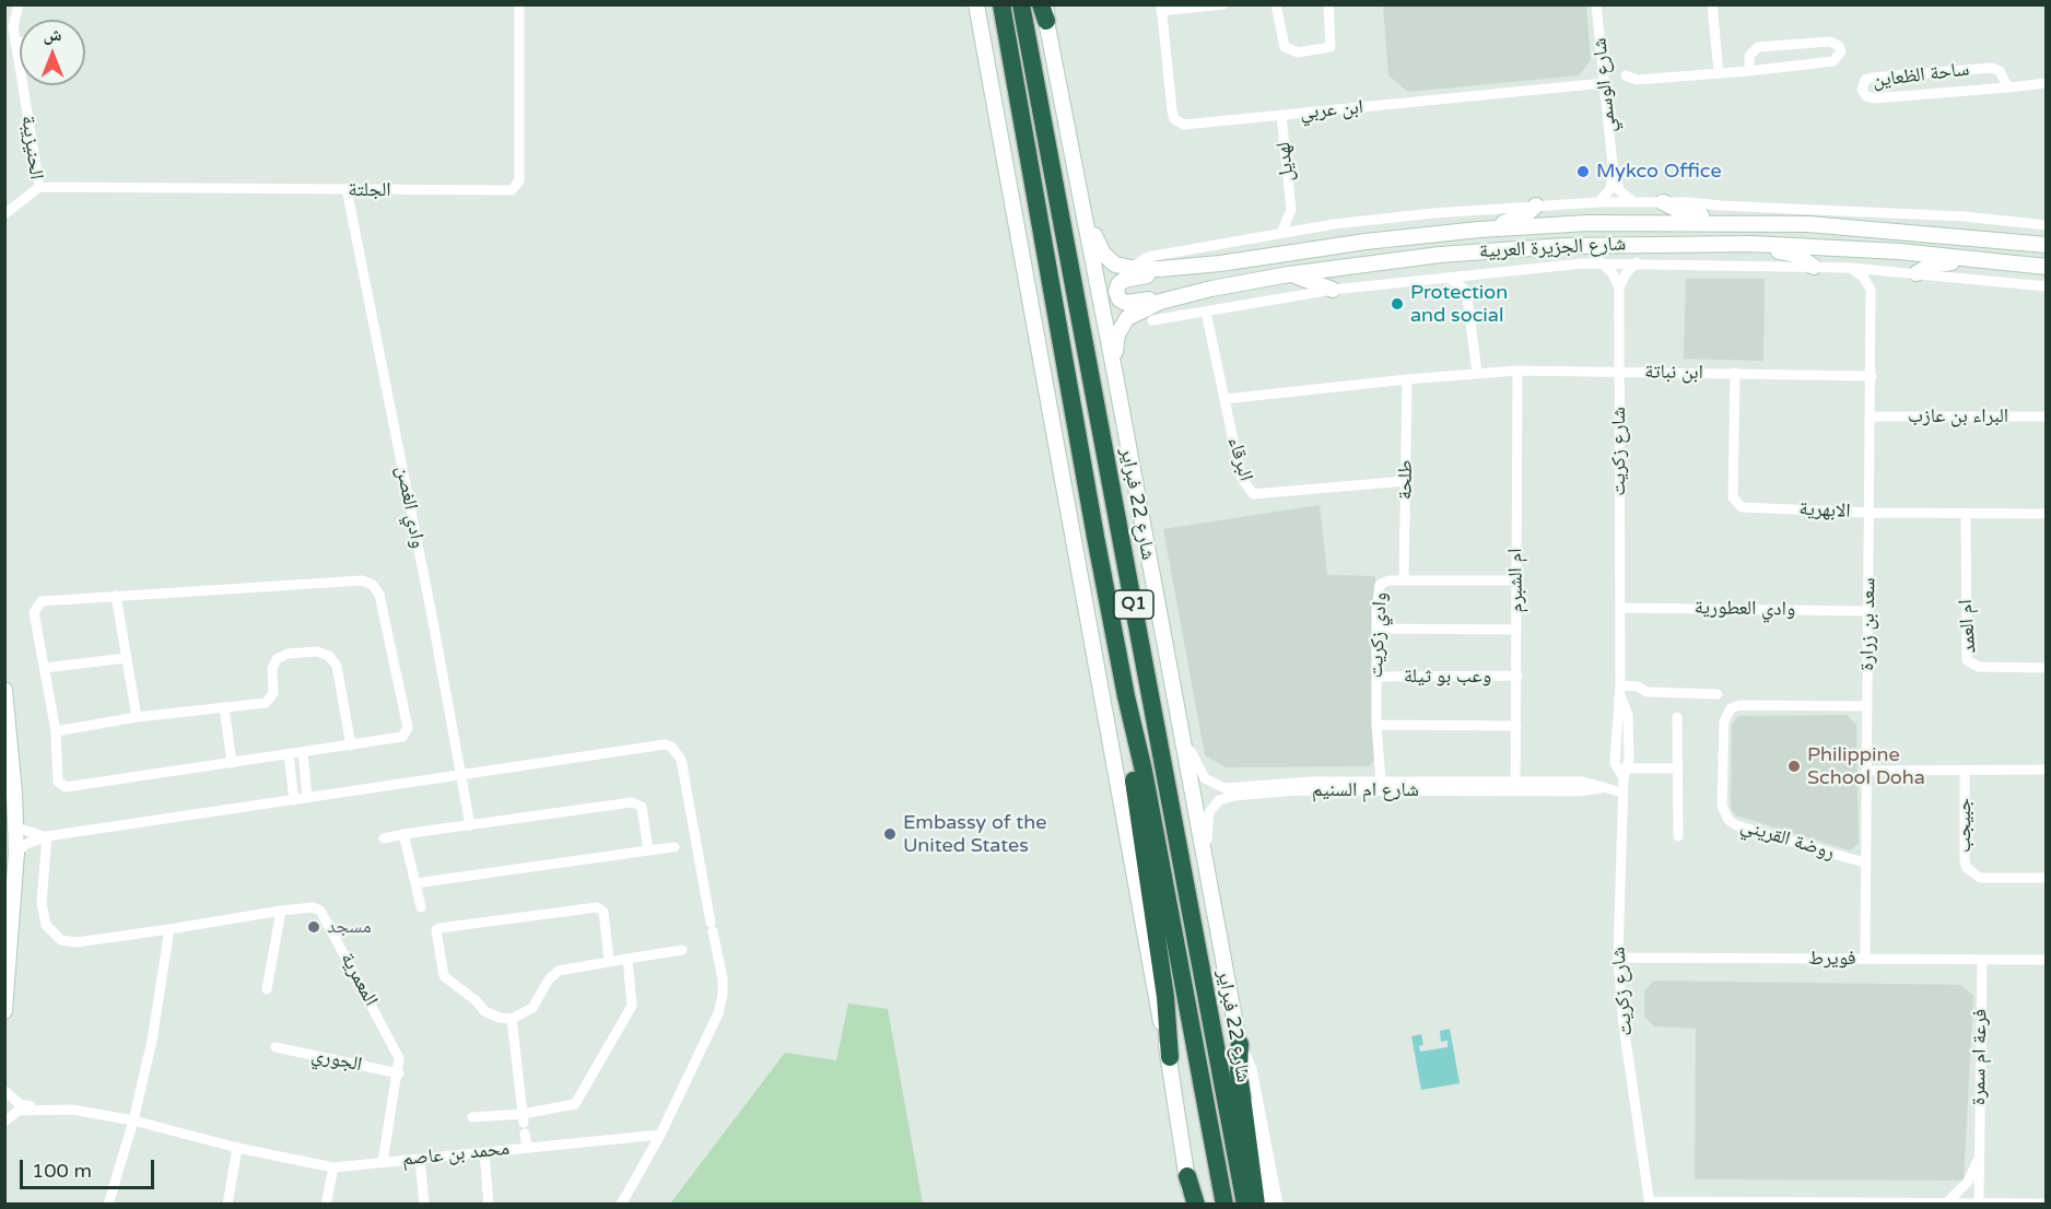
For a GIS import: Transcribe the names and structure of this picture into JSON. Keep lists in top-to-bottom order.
{
  "streets": {
    "highway": ["شارع 22 فبراير", "Q1"],
    "main road": ["شارع الجزيرة العربية"],
    "street": [
      "ساحة الظعاين",
      "شارع الوسمي",
      "ابن عربي",
      "الحنيزيبة",
      "لهديل",
      "الجلتة",
      "ابن نباتة",
      "البراء بن عازب",
      "شارع زكريت",
      "البرقاء",
      "طلحة",
      "وادي الغصن",
      "الابهرية",
      "ام الشبرم",
      "وادي العطورية",
      "سعد بن زرارة",
      "ام العمد",
      "وادي زكريت",
      "وعب بو ثيلة",
      "شارع ام السنيم",
      "جبيجب",
      "روضة القريني",
      "فويرط",
      "المعمرية",
      "فرعة ام سمرة",
      "الجوري",
      "محمد بن عاصم"
    ]
  },
  "crossings": [
    ["شارع الوسمي", "ابن عربي"],
    ["ابن عربي", "لهديل"],
    ["الحنيزيبة", "الجلتة"],
    ["الجلتة", "وادي الغصن"],
    ["شارع الجزيرة العربية", "البرقاء"],
    ["شارع الجزيرة العربية", "شارع 22 فبراير"],
    ["ابن نباتة", "شارع زكريت"],
    ["ابن نباتة", "البرقاء"],
    ["ابن نباتة", "طلحة"],
    ["ابن نباتة", "الابهرية"],
    ["ابن نباتة", "ام الشبرم"],
    ["ابن نباتة", "سعد بن زرارة"],
    ["البراء بن عازب", "سعد بن زرارة"],
    ["شارع زكريت", "وادي العطورية"],
    ["شارع زكريت", "شارع ام السنيم"],
    ["شارع زكريت", "فويرط"],
    ["البرقاء", "طلحة"],
    ["طلحة", "وادي زكريت"],
    ["شارع 22 فبراير", "شارع ام السنيم"],
    ["الابهرية", "سعد بن زرارة"],
    ["الابهرية", "ام العمد"],
    ["ام الشبرم", "وادي زكريت"],
    ["ام الشبرم", "وعب بو ثيلة"],
    ["ام الشبرم", "شارع ام السنيم"],
    ["وادي العطورية", "سعد بن زرارة"],
    ["سعد بن زرارة", "روضة القريني"],
    ["سعد بن زرارة", "فويرط"],
    ["وادي زكريت", "وعب بو ثيلة"],
    ["وادي زكريت", "شارع ام السنيم"],
    ["فويرط", "فرعة ام سمرة"],
    ["المعمرية", "الجوري"],
    ["المعمرية", "محمد بن عاصم"]
  ],
  "places": [
    "Mykco Office",
    "Protection and social",
    "Philippine School Doha",
    "Embassy of the United States",
    "مسجد"
  ],
  "scale_bar": "100 m",
  "north": "top"
}
